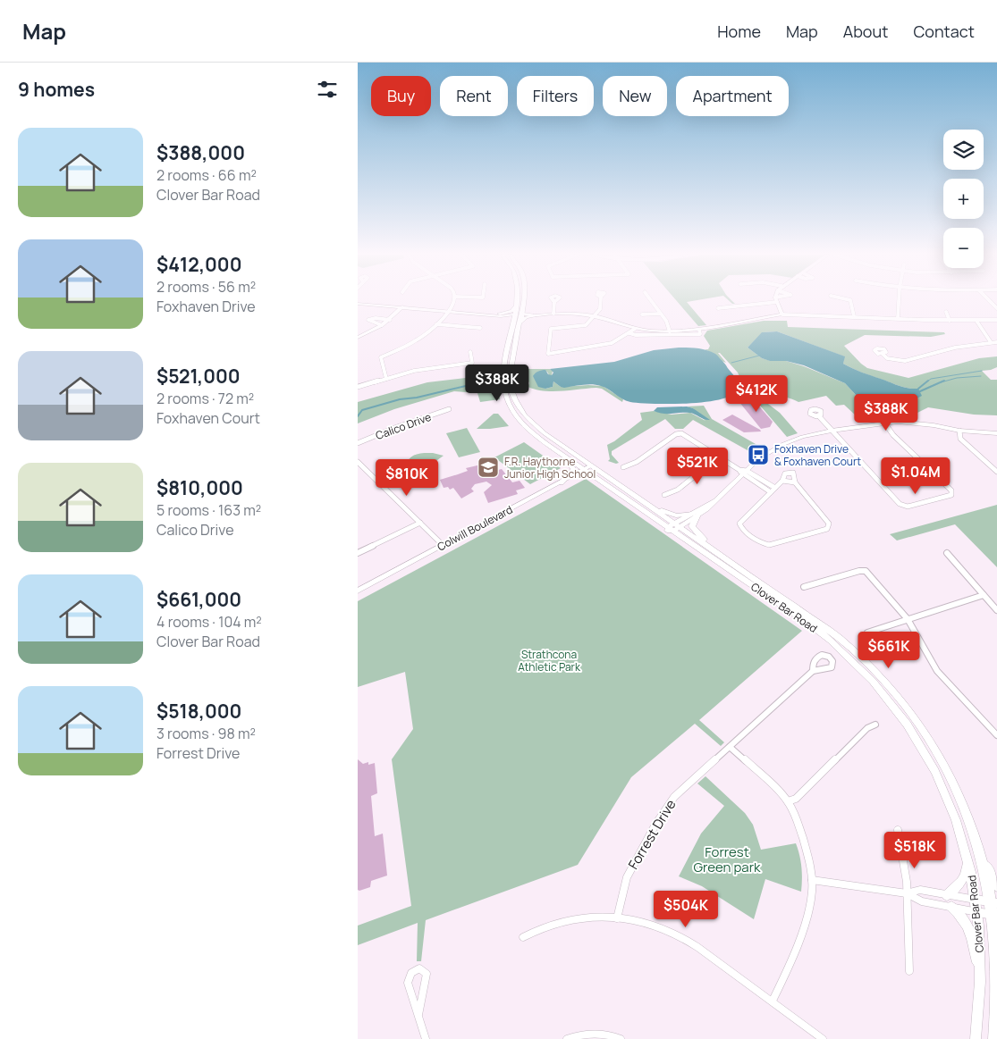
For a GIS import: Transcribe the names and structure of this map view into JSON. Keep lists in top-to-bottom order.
{
  "streets": {
    "main road": ["Clover Bar Road"],
    "street": ["Calico Drive", "Colwill Boulevard", "Forrest Drive"]
  },
  "crossings": [
    ["Colwill Boulevard", "Clover Bar Road"]
  ],
  "parks": ["Strathcona Athletic Park", "Forrest Green park"],
  "places": {
    "bus stop": ["Foxhaven Drive & Foxhaven Court"],
    "school or university": ["F.R. Haythorne Junior High School"]
  },
  "page": {
    "header": "Map",
    "nav": [
      "Home",
      "Map",
      "About",
      "Contact"
    ],
    "heading": "9 homes",
    "chip": [
      "Buy",
      "Rent",
      "Filters",
      "New",
      "Apartment"
    ],
    "list": [
      {
        "name": "$388,000",
        "note": "2 rooms · 66 m² · Clover Bar Road"
      },
      {
        "name": "$412,000",
        "note": "2 rooms · 56 m² · Foxhaven Drive"
      },
      {
        "name": "$521,000",
        "note": "2 rooms · 72 m² · Foxhaven Court"
      },
      {
        "name": "$810,000",
        "note": "5 rooms · 163 m² · Calico Drive"
      },
      {
        "name": "$661,000",
        "note": "4 rooms · 104 m² · Clover Bar Road"
      },
      {
        "name": "$518,000",
        "note": "3 rooms · 98 m² · Forrest Drive"
      }
    ],
    "map_buttons": ["+", "−"],
    "price": [
      "$388K",
      "$412K",
      "$388K",
      "$521K",
      "$1.04M",
      "$810K",
      "$661K",
      "$518K",
      "$504K"
    ]
  }
}
